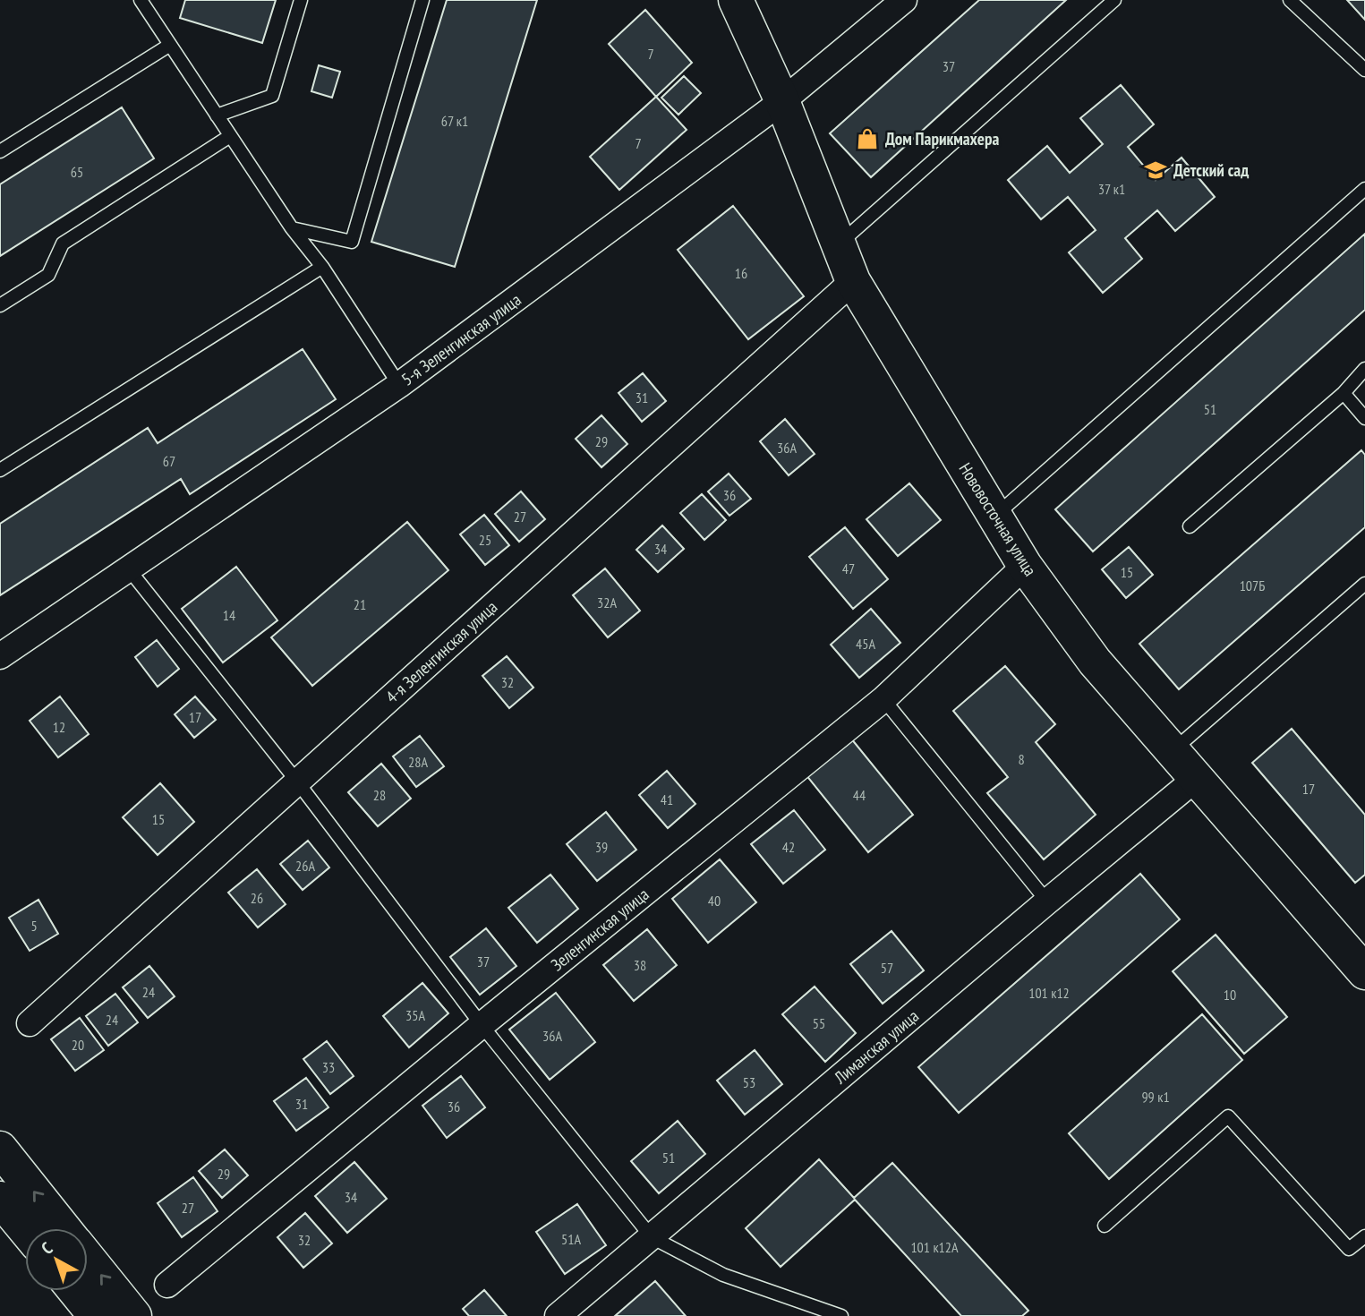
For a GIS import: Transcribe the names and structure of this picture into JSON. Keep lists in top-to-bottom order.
{
  "streets": {
    "main road": ["Нововосточная улица"],
    "street": [
      "5-я Зеленгинская улица",
      "4-я Зеленгинская улица",
      "Зеленгинская улица",
      "Лиманская улица"
    ]
  },
  "crossings": [
    ["5-я Зеленгинская улица", "Нововосточная улица"],
    ["Нововосточная улица", "4-я Зеленгинская улица"],
    ["Нововосточная улица", "Зеленгинская улица"],
    ["Нововосточная улица", "Лиманская улица"]
  ],
  "places": {
    "shop": ["Дом Парикмахера"],
    "school or university": ["Детский сад"]
  },
  "house_numbers": [
    "7",
    "37",
    "67 к1",
    "7",
    "65",
    "37 к1",
    "16",
    "31",
    "51",
    "29",
    "36А",
    "67",
    "36",
    "27",
    "25",
    "34",
    "47",
    "15",
    "107Б",
    "32А",
    "21",
    "14",
    "45А",
    "32",
    "17",
    "12",
    "8",
    "28А",
    "17",
    "28",
    "44",
    "41",
    "15",
    "39",
    "42",
    "26А",
    "26",
    "40",
    "5",
    "37",
    "38",
    "57",
    "24",
    "101 к12",
    "10",
    "35А",
    "24",
    "55",
    "36А",
    "20",
    "33",
    "53",
    "99 к1",
    "31",
    "36",
    "51",
    "29",
    "34",
    "27",
    "51А",
    "32",
    "101 к12А"
  ],
  "north": "top left"
}
